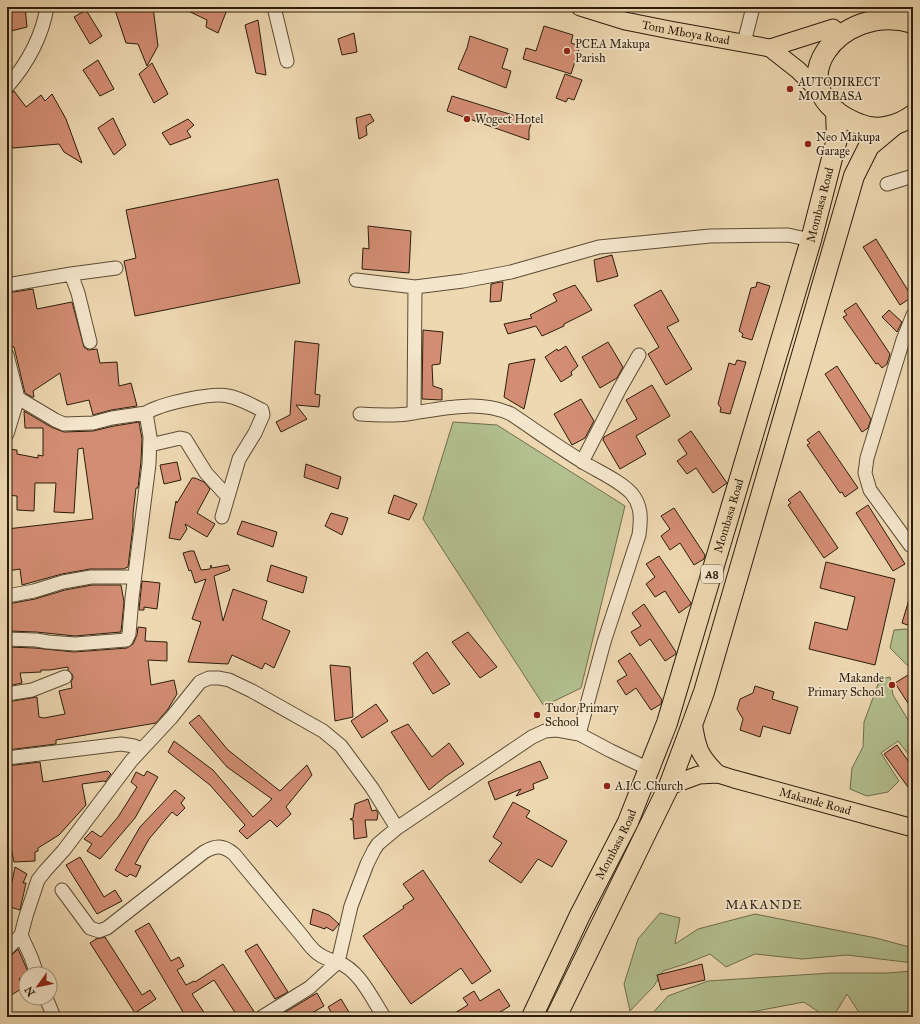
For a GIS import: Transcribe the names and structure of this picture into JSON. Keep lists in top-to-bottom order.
{
  "streets": {
    "highway": ["Mombasa Road", "A8"],
    "main road": ["Tom Mboya Road", "Makande Road"]
  },
  "crossings": [
    ["Mombasa Road", "A8"],
    ["Mombasa Road", "Makande Road"]
  ],
  "districts": ["MAKANDE"],
  "places": [
    "PCEA Makupa Parish",
    "AUTODIRECT MOMBASA",
    "Wogect Hotel",
    "Neo Makupa Garage",
    "Makande Primary School",
    "Tudor Primary School",
    "A.I.C .Church"
  ],
  "north": "bottom left"
}
